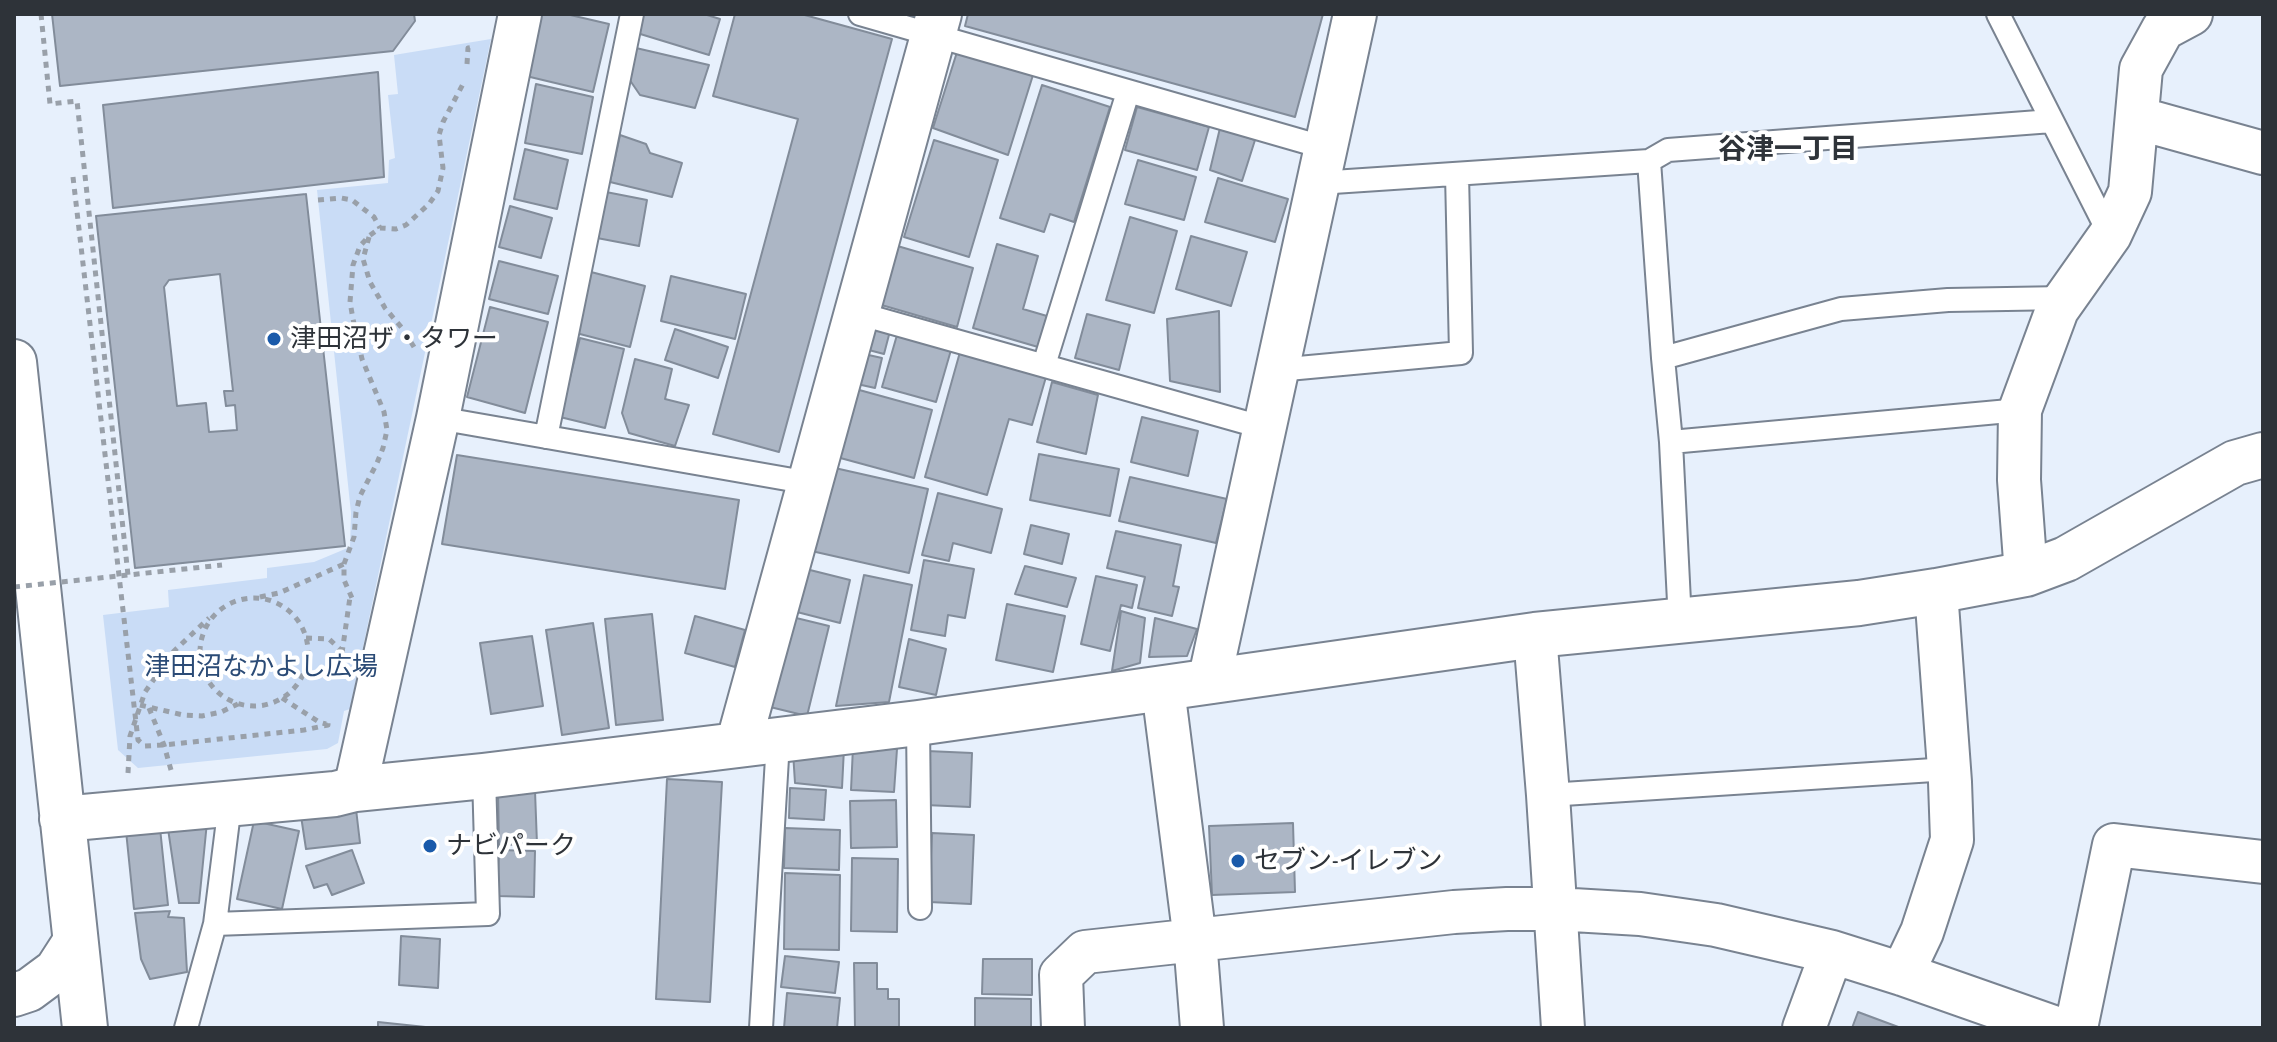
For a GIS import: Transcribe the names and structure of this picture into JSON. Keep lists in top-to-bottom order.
{
  "districts": ["谷津一丁目"],
  "parks": ["津田沼なかよし広場"],
  "places": ["津田沼ザ・タワー", "ナビパーク", "セブン-イレブン"]
}
